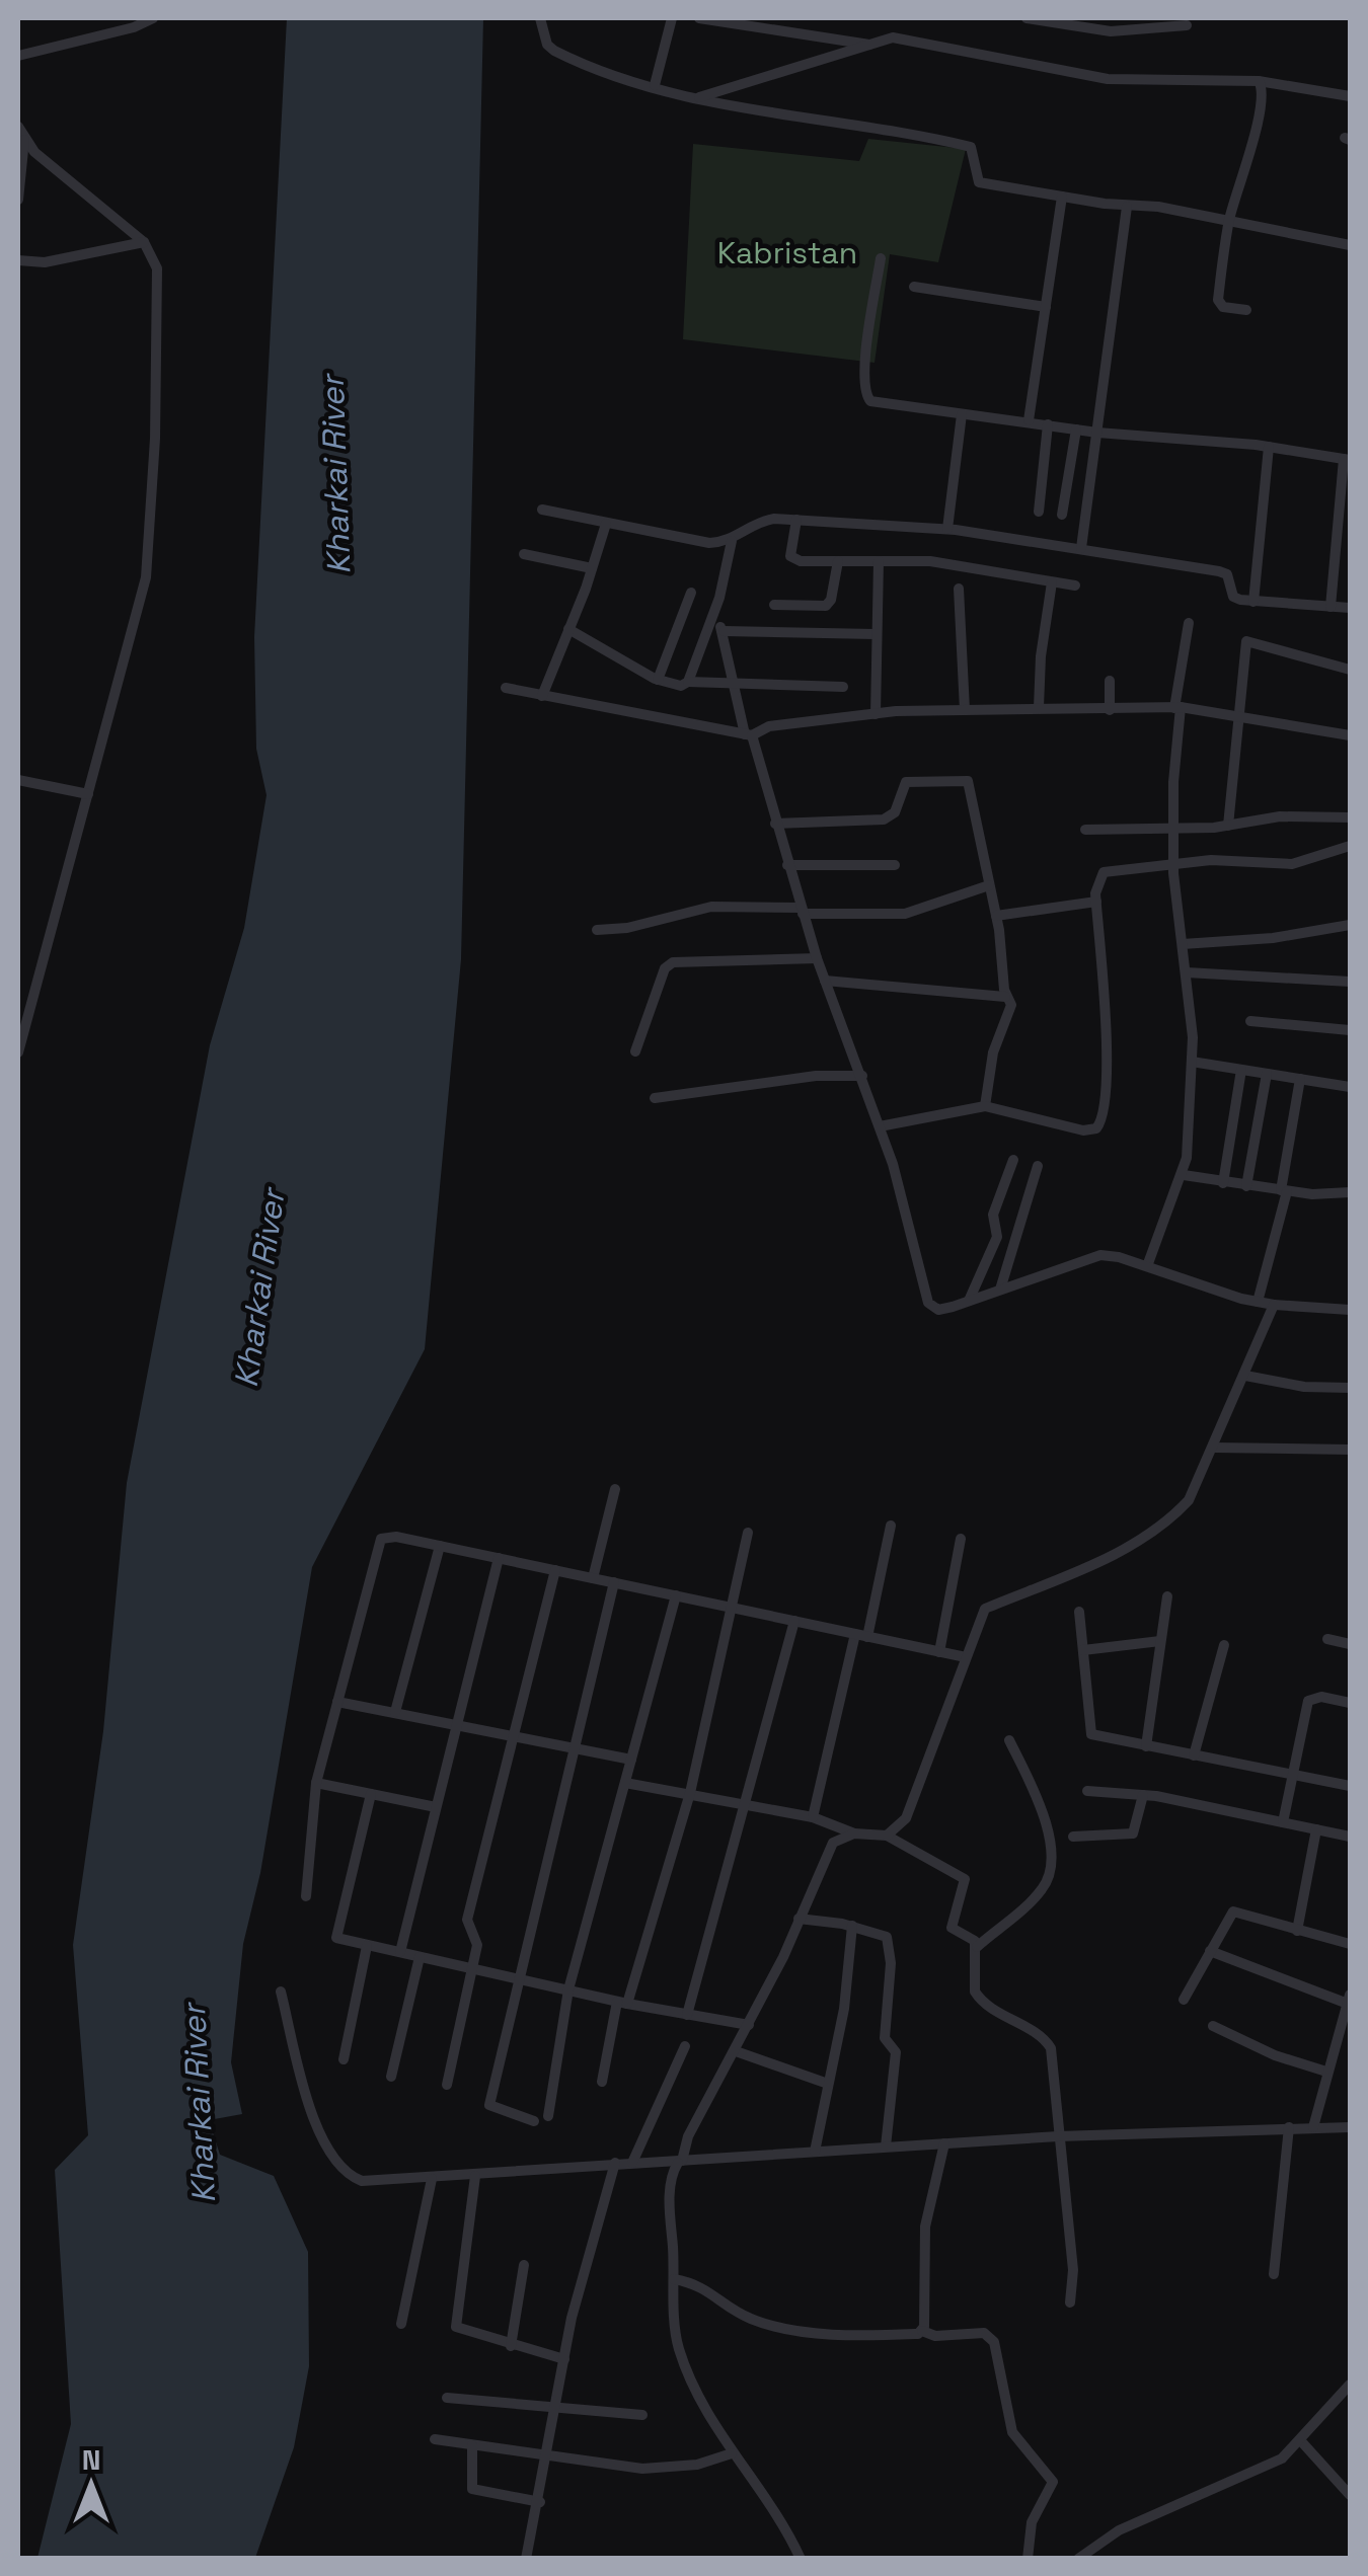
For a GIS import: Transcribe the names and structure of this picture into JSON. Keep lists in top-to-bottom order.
{
  "water": ["Kharkai River"],
  "parks": ["Kabristan"],
  "north": "top"
}
